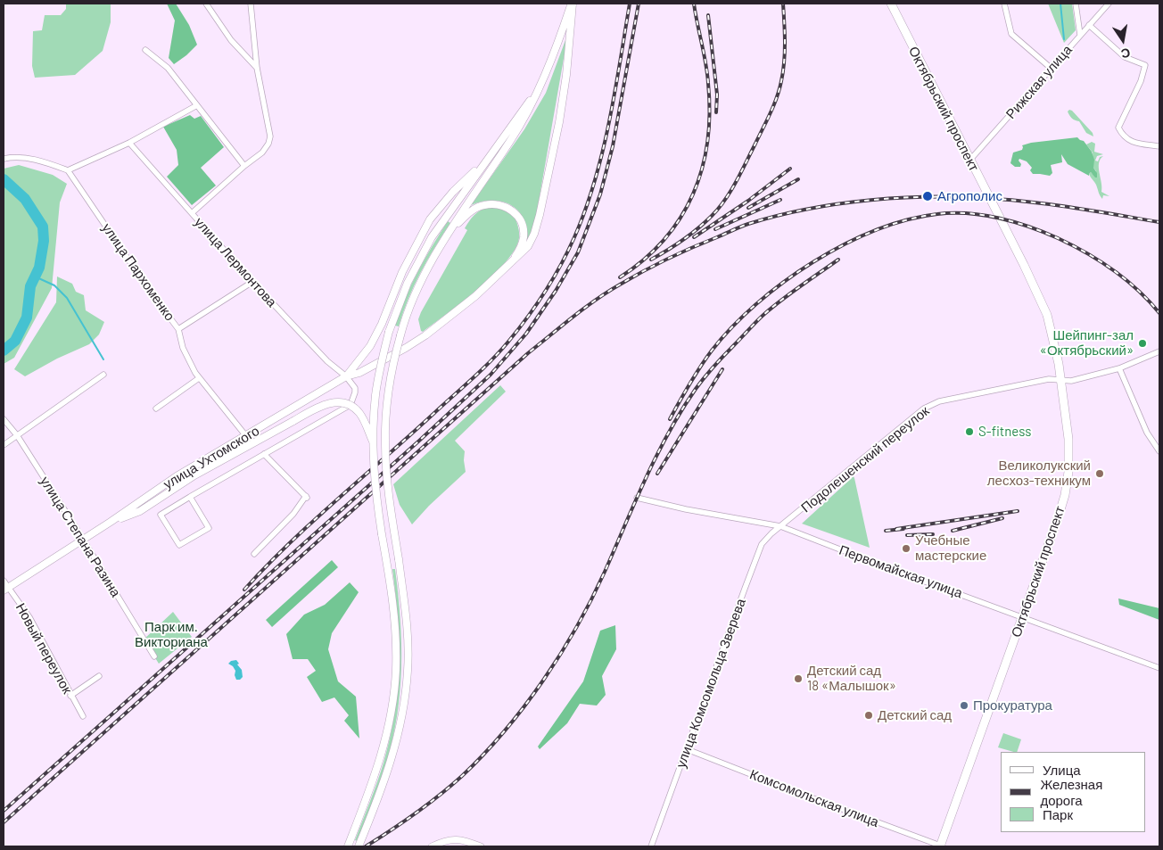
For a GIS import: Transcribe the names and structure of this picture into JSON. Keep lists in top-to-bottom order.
{
  "streets": {
    "main road": ["Октябрьский проспект", "улица Ухтомского"],
    "street": [
      "Рижская улица",
      "улица Лермонтова",
      "улица Пархоменко",
      "Подолешенский переулок",
      "улица Степана Разина",
      "Первомайская улица",
      "Новый переулок",
      "улица Комсомольца Зверева",
      "Комсомольская улица"
    ]
  },
  "crossings": [
    ["Рижская улица", "Октябрьский проспект"],
    ["Октябрьский проспект", "Подолешенский переулок"],
    ["Октябрьский проспект", "Первомайская улица"],
    ["Октябрьский проспект", "Комсомольская улица"],
    ["улица Лермонтова", "улица Ухтомского"],
    ["улица Пархоменко", "улица Ухтомского"],
    ["улица Ухтомского", "улица Степана Разина"],
    ["улица Ухтомского", "Новый переулок"],
    ["Подолешенский переулок", "Первомайская улица"],
    ["Подолешенский переулок", "улица Комсомольца Зверева"],
    ["Первомайская улица", "улица Комсомольца Зверева"],
    ["улица Комсомольца Зверева", "Комсомольская улица"]
  ],
  "parks": ["Парк им. Викториана"],
  "places": [
    "Агрополис",
    "Шейпинг-зал «Октябрьский»",
    "S-fitness",
    "Великолукский лесхоз-техникум",
    "Учебные мастерские",
    "Детский сад 18 «Малышок»",
    "Прокуратура",
    "Детский сад"
  ],
  "legend": ["Улица", "Железная дорога", "Парк"],
  "north": "bottom"
}
